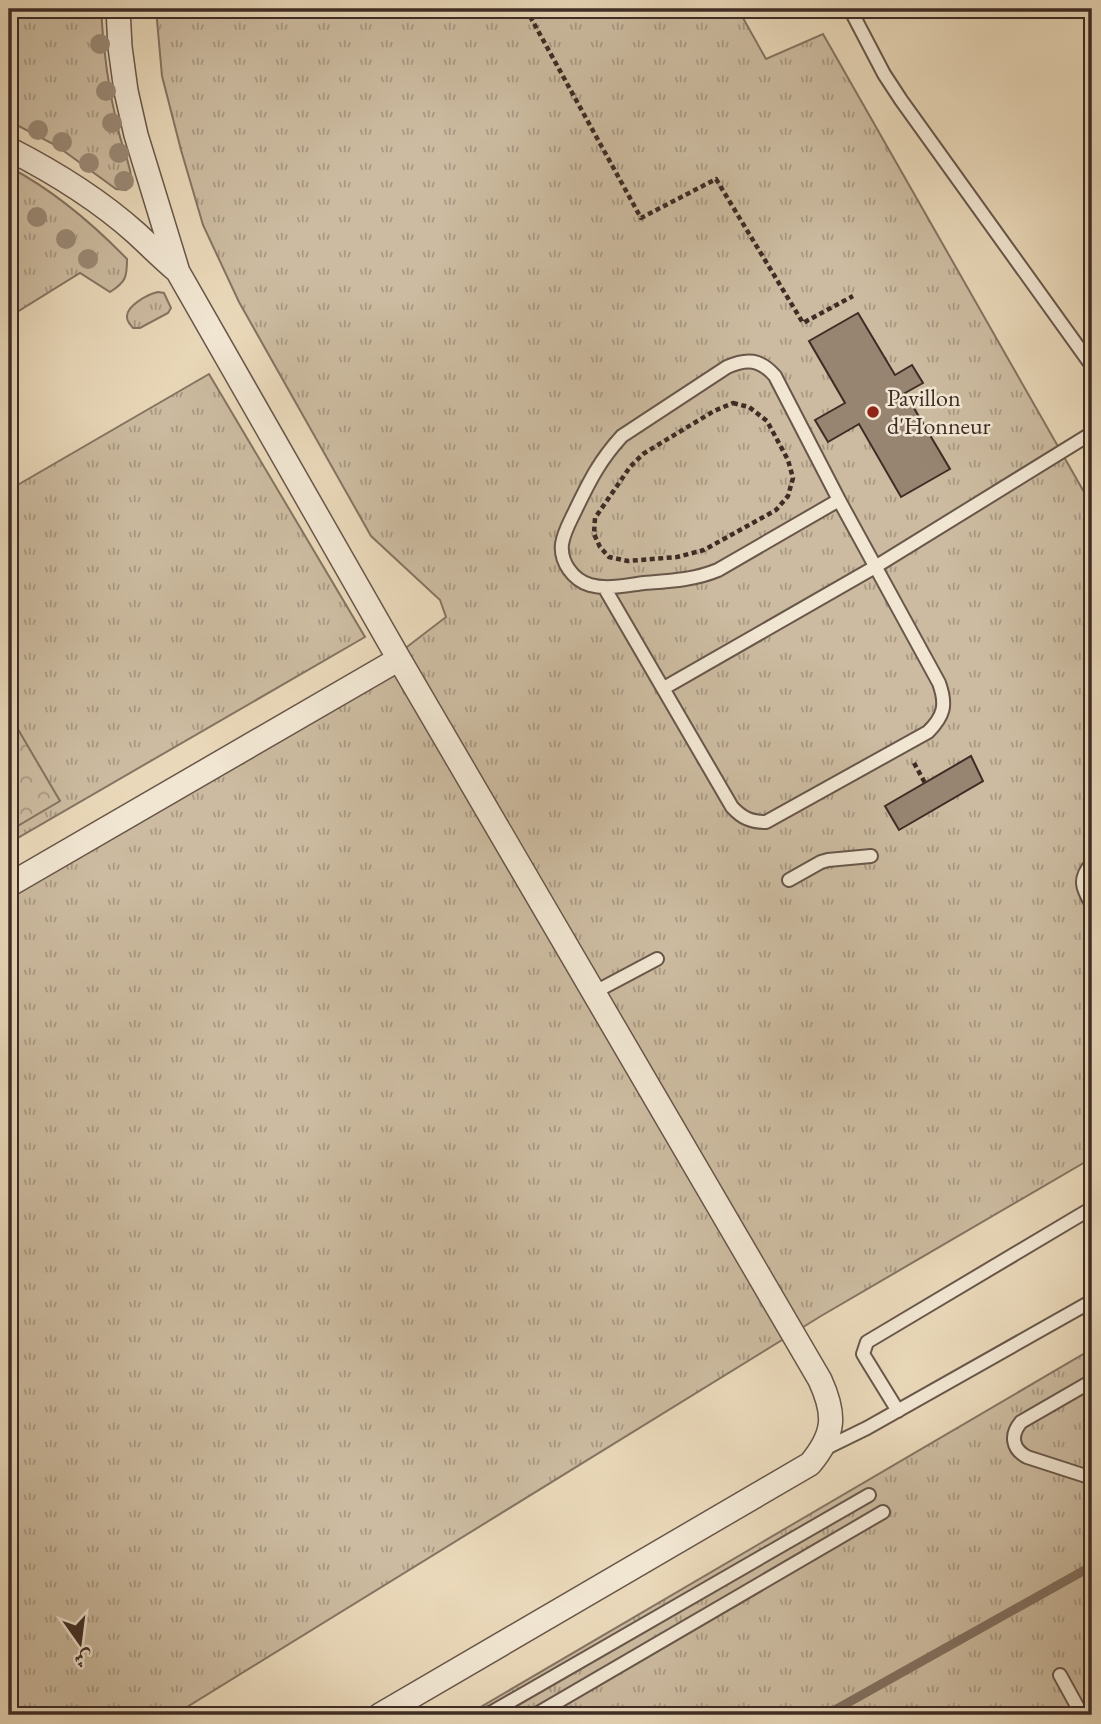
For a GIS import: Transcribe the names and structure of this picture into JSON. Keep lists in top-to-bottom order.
{
  "places": ["Pavillon d'Honneur"],
  "north": "bottom"
}
